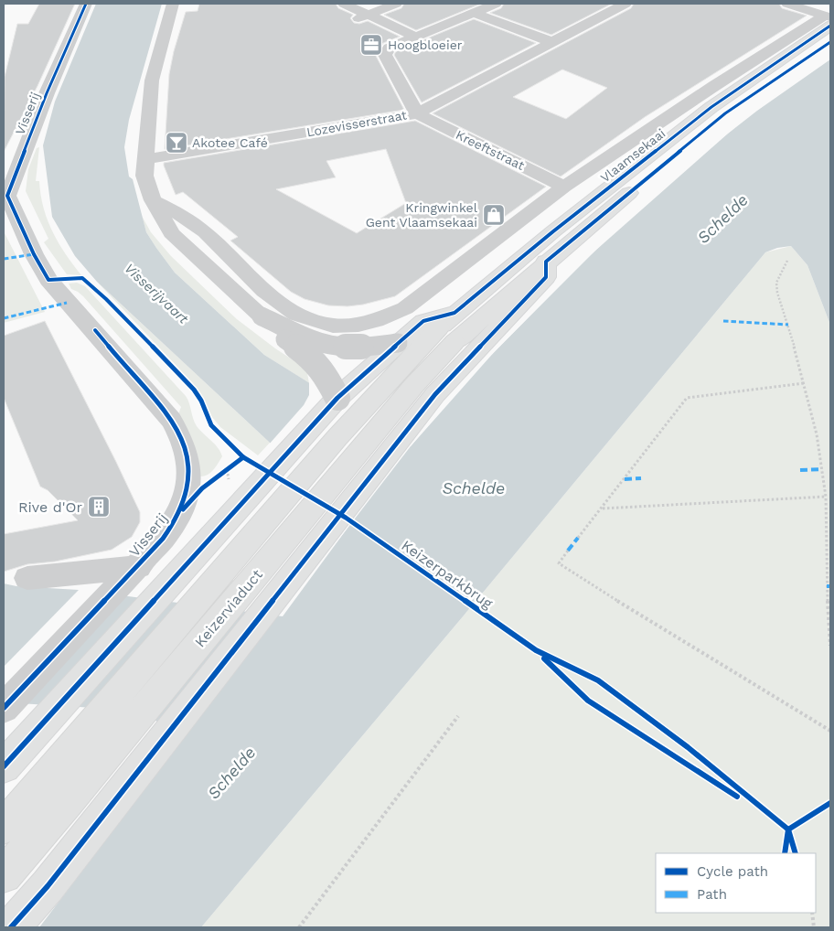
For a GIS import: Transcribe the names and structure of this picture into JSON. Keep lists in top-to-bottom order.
{
  "streets": {
    "main road": ["Vlaamsekaai", "Keizerviaduct"],
    "street": ["Visserij", "Lozevisserstraat", "Kreeftstraat"],
    "cycle path": ["Keizerparkbrug"]
  },
  "crossings": [
    ["Lozevisserstraat", "Kreeftstraat"],
    ["Vlaamsekaai", "Keizerviaduct"]
  ],
  "water": ["Schelde", "Visserijvaart"],
  "places": {
    "office": ["Hoogbloeier"],
    "bar": ["Akotee Café"],
    "shop": ["Kringwinkel Gent Vlaamsekaai"],
    "building": ["Rive d'Or"]
  },
  "legend": ["Cycle path", "Path"]
}
